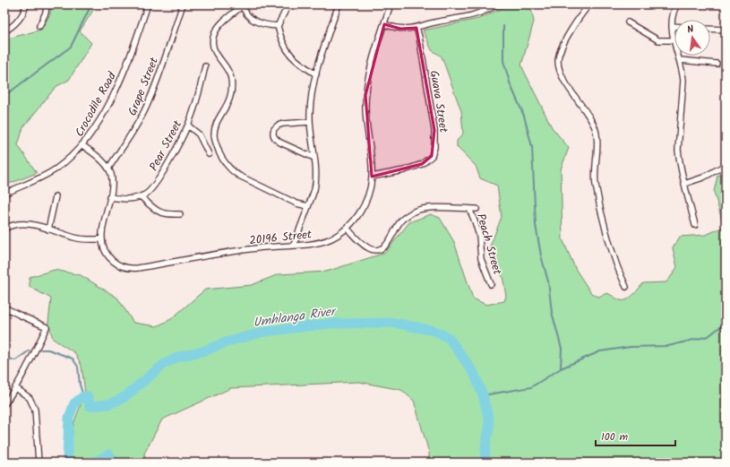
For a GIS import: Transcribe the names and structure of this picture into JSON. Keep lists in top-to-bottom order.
{
  "streets": {
    "street": [
      "Grape Street",
      "Guava Street",
      "Crocodile Road",
      "Pear Street",
      "20196 Street",
      "Peach Street"
    ]
  },
  "crossings": [
    ["Grape Street", "20196 Street"],
    ["Guava Street", "20196 Street"],
    ["20196 Street", "Peach Street"]
  ],
  "water": ["Umhlanga River"],
  "scale_bar": "100 m",
  "north": "top"
}
